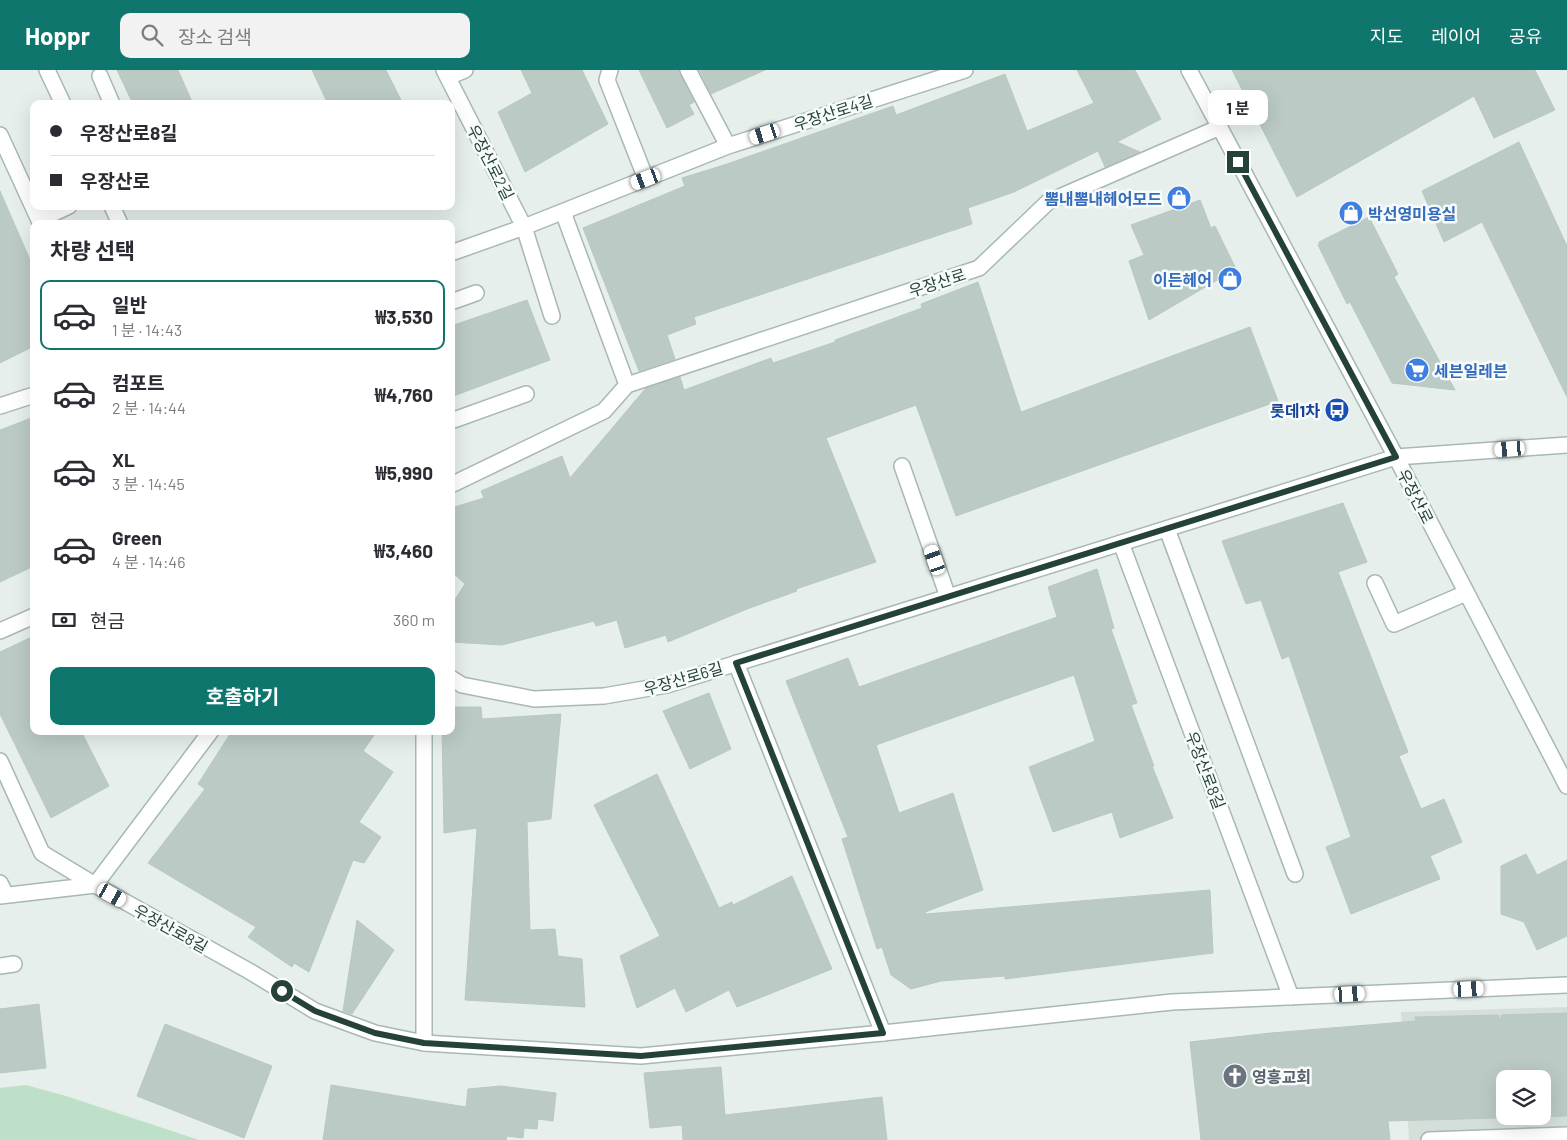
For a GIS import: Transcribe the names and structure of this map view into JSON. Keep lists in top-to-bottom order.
{
  "streets": {
    "street": [
      "우장산로4길",
      "우장산로2길",
      "우장산로",
      "우장산로6길",
      "우장산로8길"
    ]
  },
  "crossings": [
    ["우장산로4길", "우장산로2길"],
    ["우장산로", "우장산로6길"],
    ["우장산로6길", "우장산로8길"]
  ],
  "places": {
    "shop": ["뽐내뽐내헤어모드", "박선영미용실", "이든헤어"],
    "supermarket": ["세븐일레븐"],
    "bus stop": ["롯데1차"],
    "church": ["영흥교회"]
  },
  "page": {
    "header": "Hoppr",
    "search": "장소 검색",
    "nav": ["지도", "레이어", "공유"],
    "bubble": "1 분",
    "banner": ["우장산로8길", "우장산로"],
    "heading": "차량 선택",
    "list": [
      {
        "name": "일반",
        "note": "1 분 · 14:43",
        "value": "₩3,530"
      },
      {
        "name": "컴포트",
        "note": "2 분 · 14:44",
        "value": "₩4,760"
      },
      {
        "name": "XL",
        "note": "3 분 · 14:45",
        "value": "₩5,990"
      },
      {
        "name": "Green",
        "note": "4 분 · 14:46",
        "value": "₩3,460"
      }
    ],
    "pay": ["현금", "360 m"],
    "buttons": "호출하기"
  }
}
